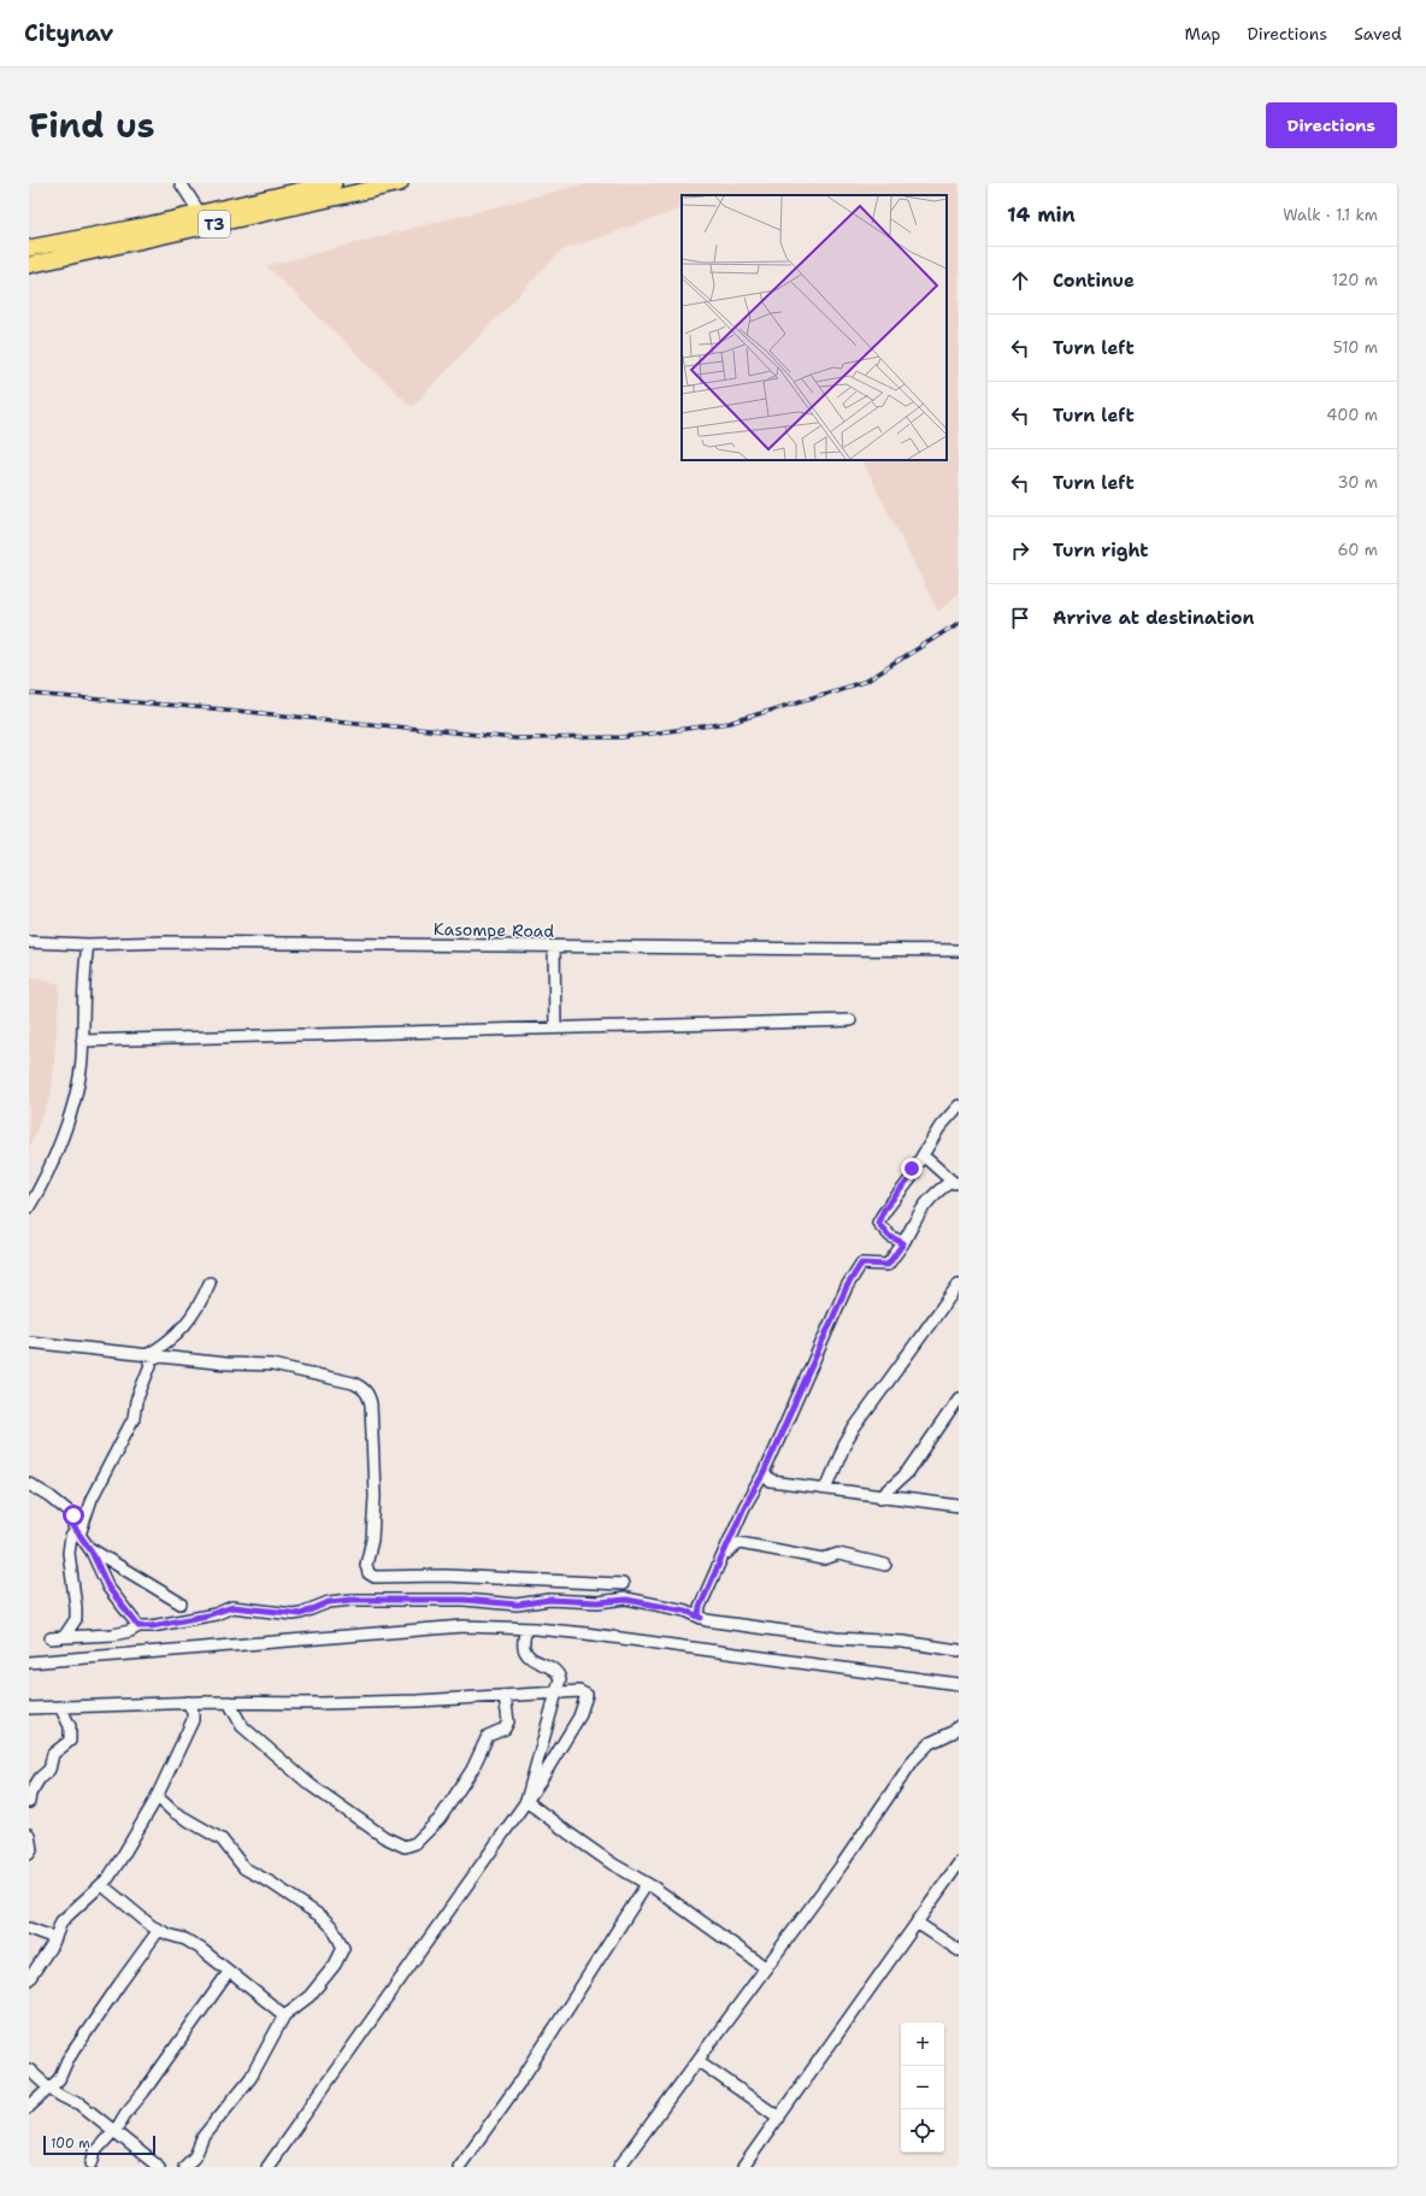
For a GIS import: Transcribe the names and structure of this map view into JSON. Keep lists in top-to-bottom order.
{
  "streets": {
    "highway": ["T3"],
    "street": ["Kasompe Road"]
  },
  "scale_bar": "100 m",
  "page": {
    "header": "Citynav",
    "nav": ["Map", "Directions", "Saved"],
    "title": "Find us",
    "buttons": "Directions",
    "heading": ["14 min", "Walk · 1.1 km"],
    "list": [
      ["Continue", "120 m"],
      ["Turn left", "510 m"],
      ["Turn left", "400 m"],
      ["Turn left", "30 m"],
      ["Turn right", "60 m"],
      "Arrive at destination"
    ],
    "map_buttons": ["+", "−"],
    "scale": "100 m"
  }
}
